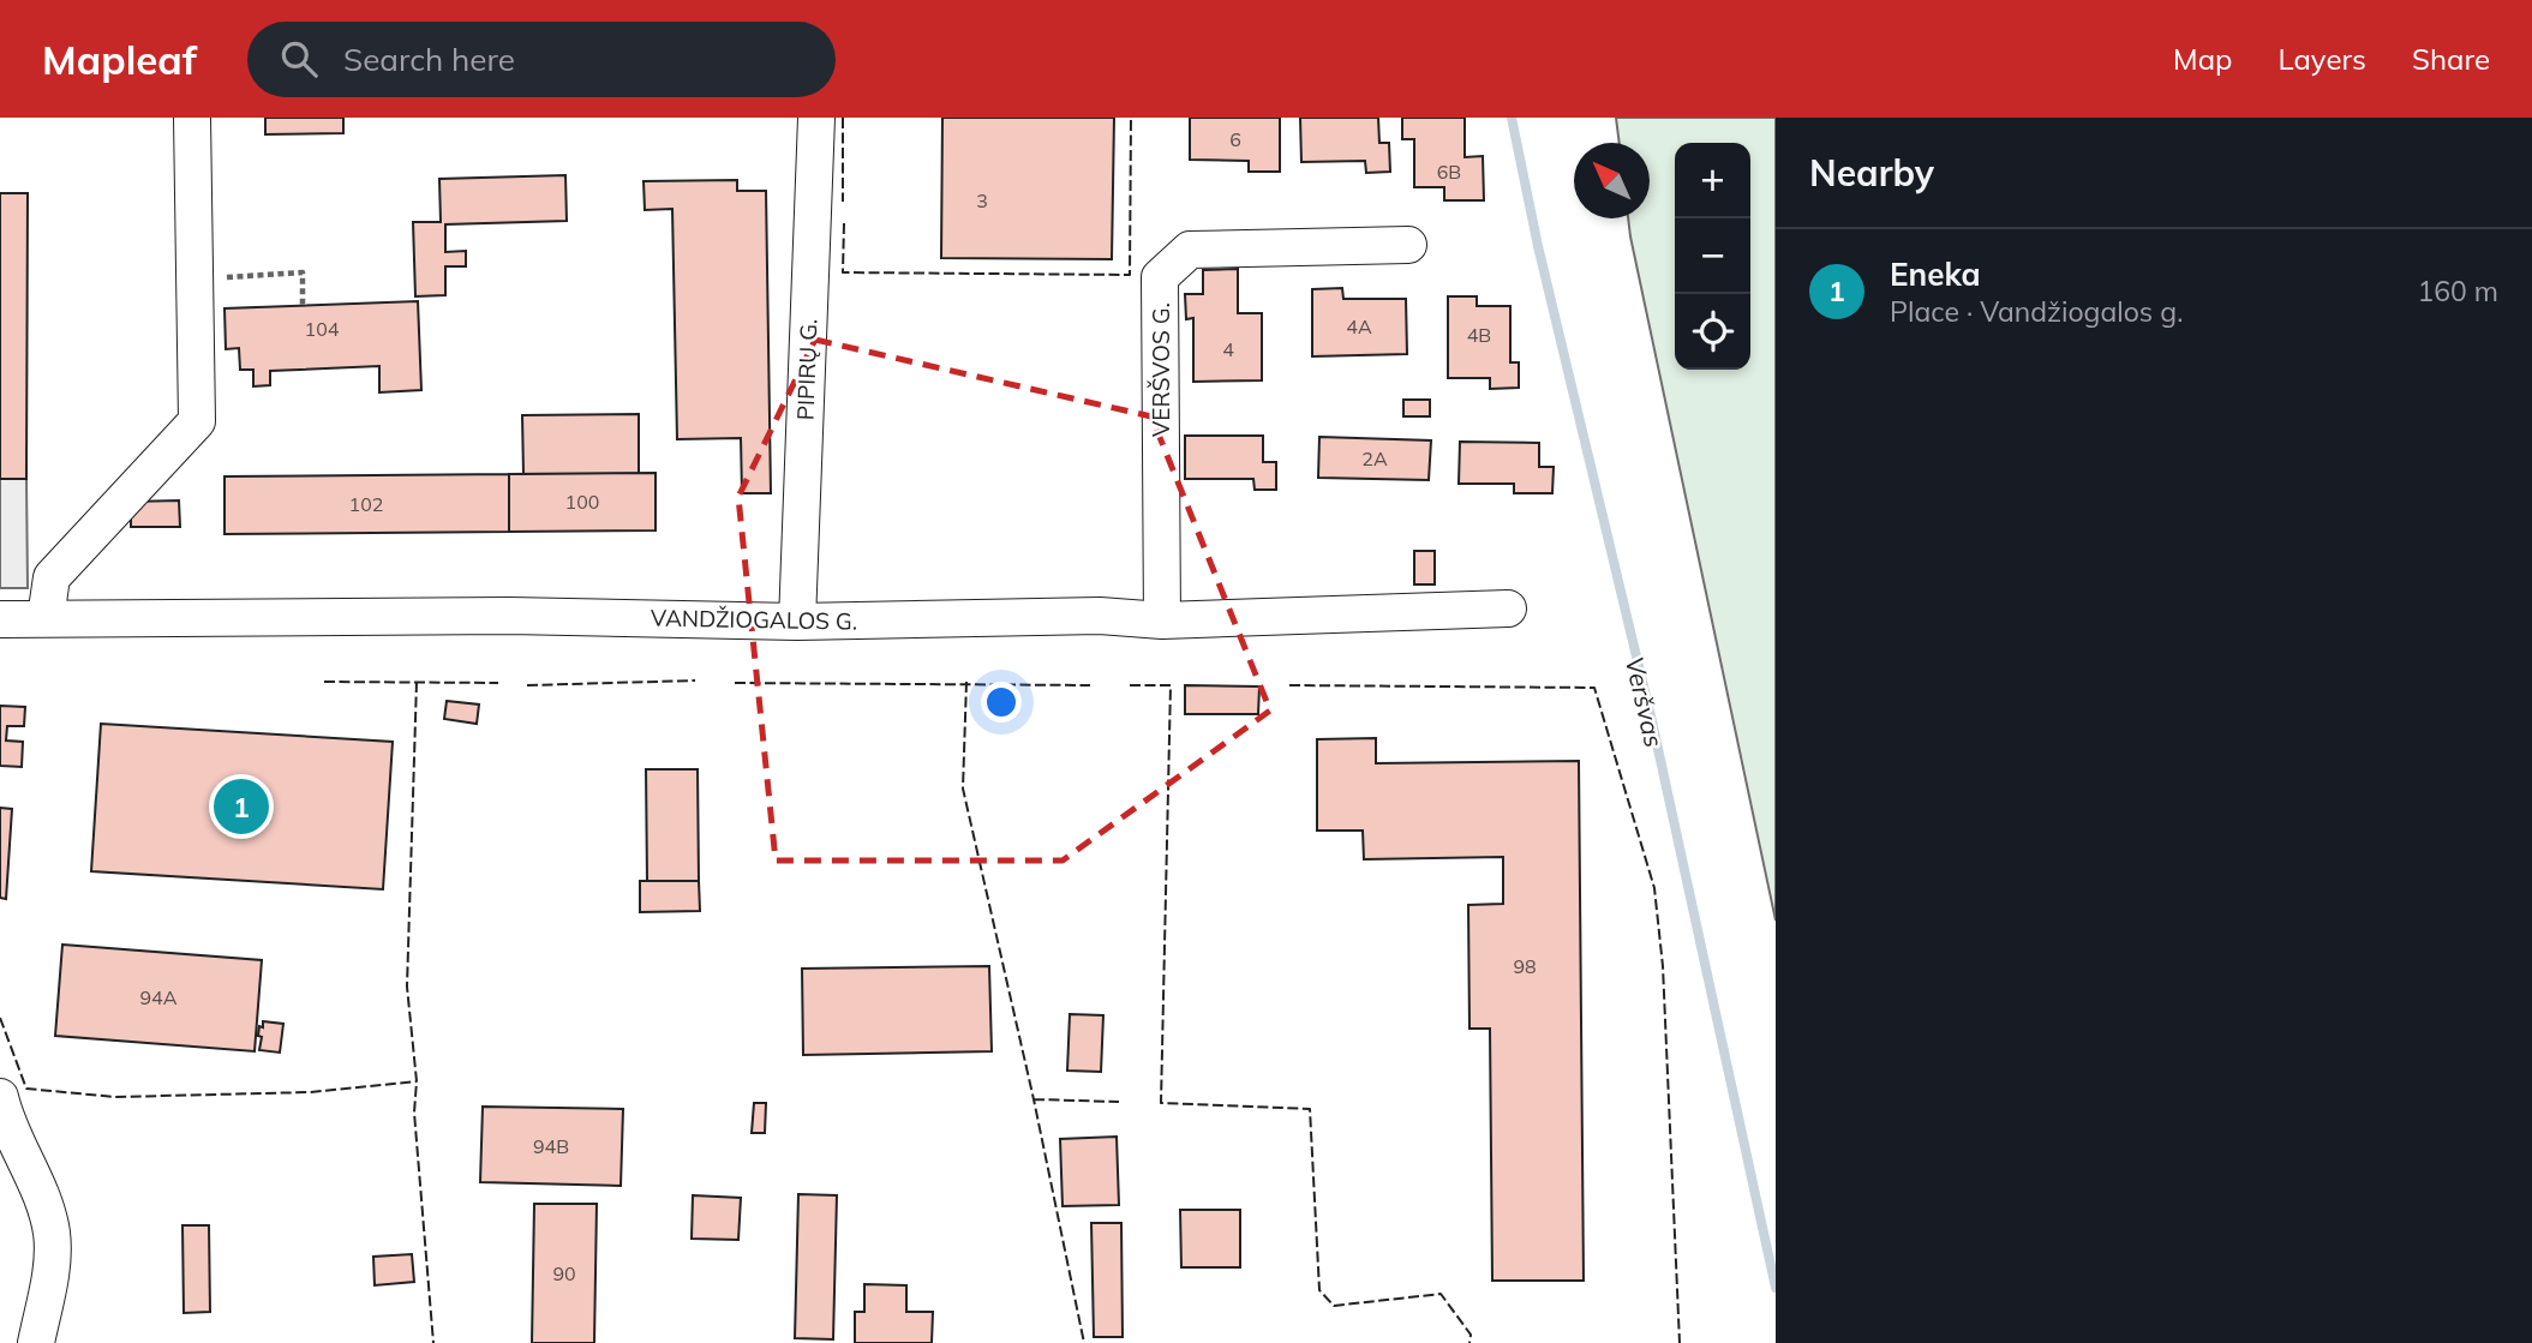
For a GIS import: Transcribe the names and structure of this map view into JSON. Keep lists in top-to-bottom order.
{
  "streets": {
    "street": ["PIPIRŲ G.", "VERŠVOS G.", "VANDŽIOGALOS G."]
  },
  "crossings": [
    ["PIPIRŲ G.", "VANDŽIOGALOS G."],
    ["VERŠVOS G.", "VANDŽIOGALOS G."]
  ],
  "water": ["Veršvas"],
  "house_numbers": [
    "6",
    "6B",
    "3",
    "4A",
    "104",
    "4B",
    "4",
    "2A",
    "100",
    "102",
    "98",
    "94A",
    "94B",
    "90"
  ],
  "north": "top left",
  "page": {
    "header": "Mapleaf",
    "search": "Search here",
    "nav": ["Map", "Layers", "Share"],
    "heading": "Nearby",
    "map_buttons": ["+", "−"],
    "list": [
      {
        "mark": "1",
        "name": "Eneka",
        "note": "Place · Vandžiogalos g.",
        "value": "160 m"
      }
    ],
    "pins": "1"
  }
}
